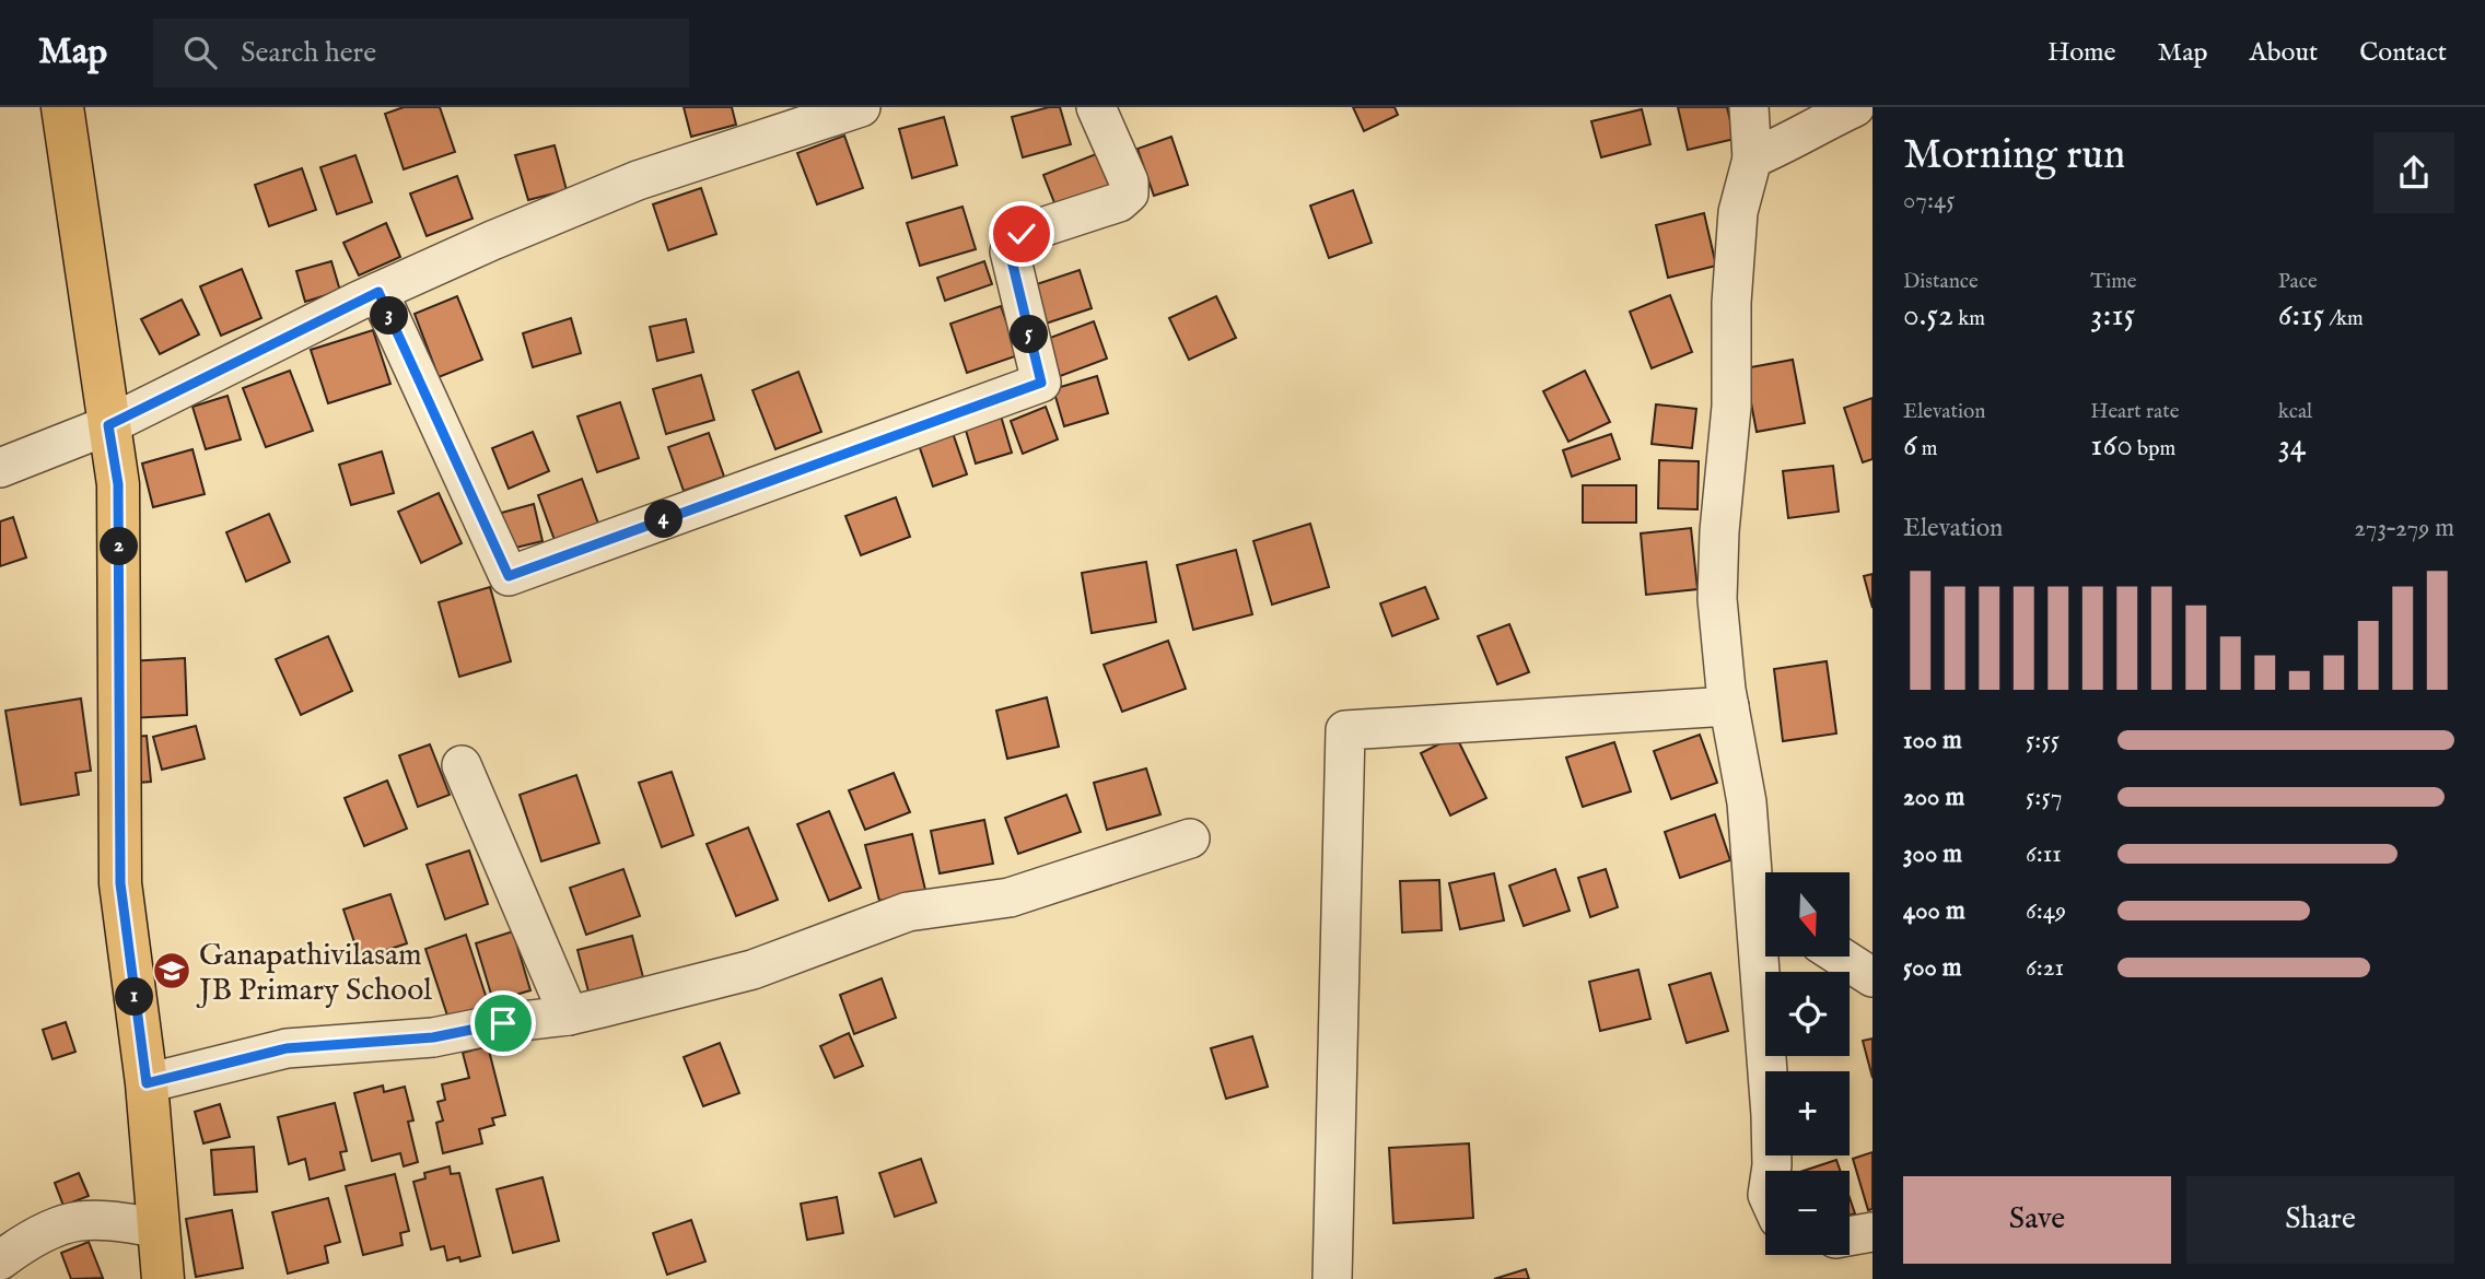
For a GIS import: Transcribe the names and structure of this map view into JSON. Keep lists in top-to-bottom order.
{
  "places": {
    "school or university": ["Ganapathivilasam JB Primary School"]
  },
  "north": "bottom",
  "page": {
    "header": "Map",
    "search": "Search here",
    "nav": [
      "Home",
      "Map",
      "About",
      "Contact"
    ],
    "heading": ["Morning run", "07:45"],
    "stats": [
      ["Distance", "0.52 km"],
      ["Time", "3:15"],
      ["Pace", "6:15 /km"],
      ["Elevation", "6 m"],
      ["Heart rate", "160 bpm"],
      ["kcal", "34"]
    ],
    "pins": [
      "3",
      "5",
      "4",
      "2",
      "1"
    ],
    "chart": ["Elevation", "273–279 m"],
    "list": [
      {
        "name": "100 m",
        "note": "5:55"
      },
      {
        "name": "200 m",
        "note": "5:57"
      },
      {
        "name": "300 m",
        "note": "6:11"
      },
      {
        "name": "400 m",
        "note": "6:49"
      },
      {
        "name": "500 m",
        "note": "6:21"
      }
    ],
    "map_buttons": ["+", "−"],
    "buttons": ["Save", "Share"]
  }
}
